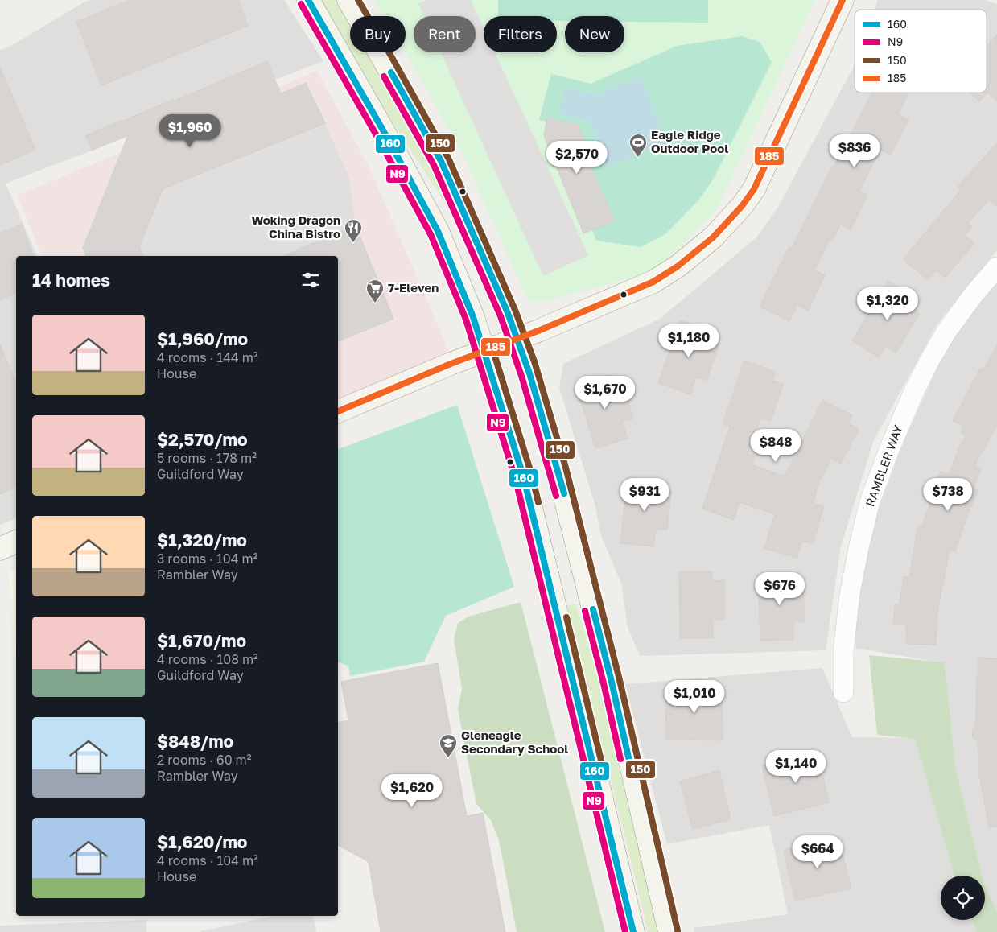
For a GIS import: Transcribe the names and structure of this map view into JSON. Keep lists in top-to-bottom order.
{
  "streets": {
    "street": ["RAMBLER WAY"]
  },
  "places": {
    "sports": ["Eagle Ridge Outdoor Pool"],
    "restaurant": ["Woking Dragon China Bistro"],
    "supermarket": ["7-Eleven"],
    "school or university": ["Gleneagle Secondary School"]
  },
  "lines": [
    "transit line 160",
    "transit line 150",
    "transit line 185",
    "transit line N9"
  ],
  "legend": [
    "160",
    "N9",
    "150",
    "185"
  ],
  "page": {
    "chip": [
      "Buy",
      "Rent",
      "Filters",
      "New"
    ],
    "price": [
      "$1,960",
      "$836",
      "$2,570",
      "$1,320",
      "$1,180",
      "$1,670",
      "$848",
      "$931",
      "$738",
      "$676",
      "$1,010",
      "$1,140",
      "$1,620",
      "$664"
    ],
    "heading": "14 homes",
    "list": [
      {
        "name": "$1,960/mo",
        "note": "4 rooms · 144 m² · House"
      },
      {
        "name": "$2,570/mo",
        "note": "5 rooms · 178 m² · Guildford Way"
      },
      {
        "name": "$1,320/mo",
        "note": "3 rooms · 104 m² · Rambler Way"
      },
      {
        "name": "$1,670/mo",
        "note": "4 rooms · 108 m² · Guildford Way"
      },
      {
        "name": "$848/mo",
        "note": "2 rooms · 60 m² · Rambler Way"
      },
      {
        "name": "$1,620/mo",
        "note": "4 rooms · 104 m² · House"
      }
    ]
  }
}
